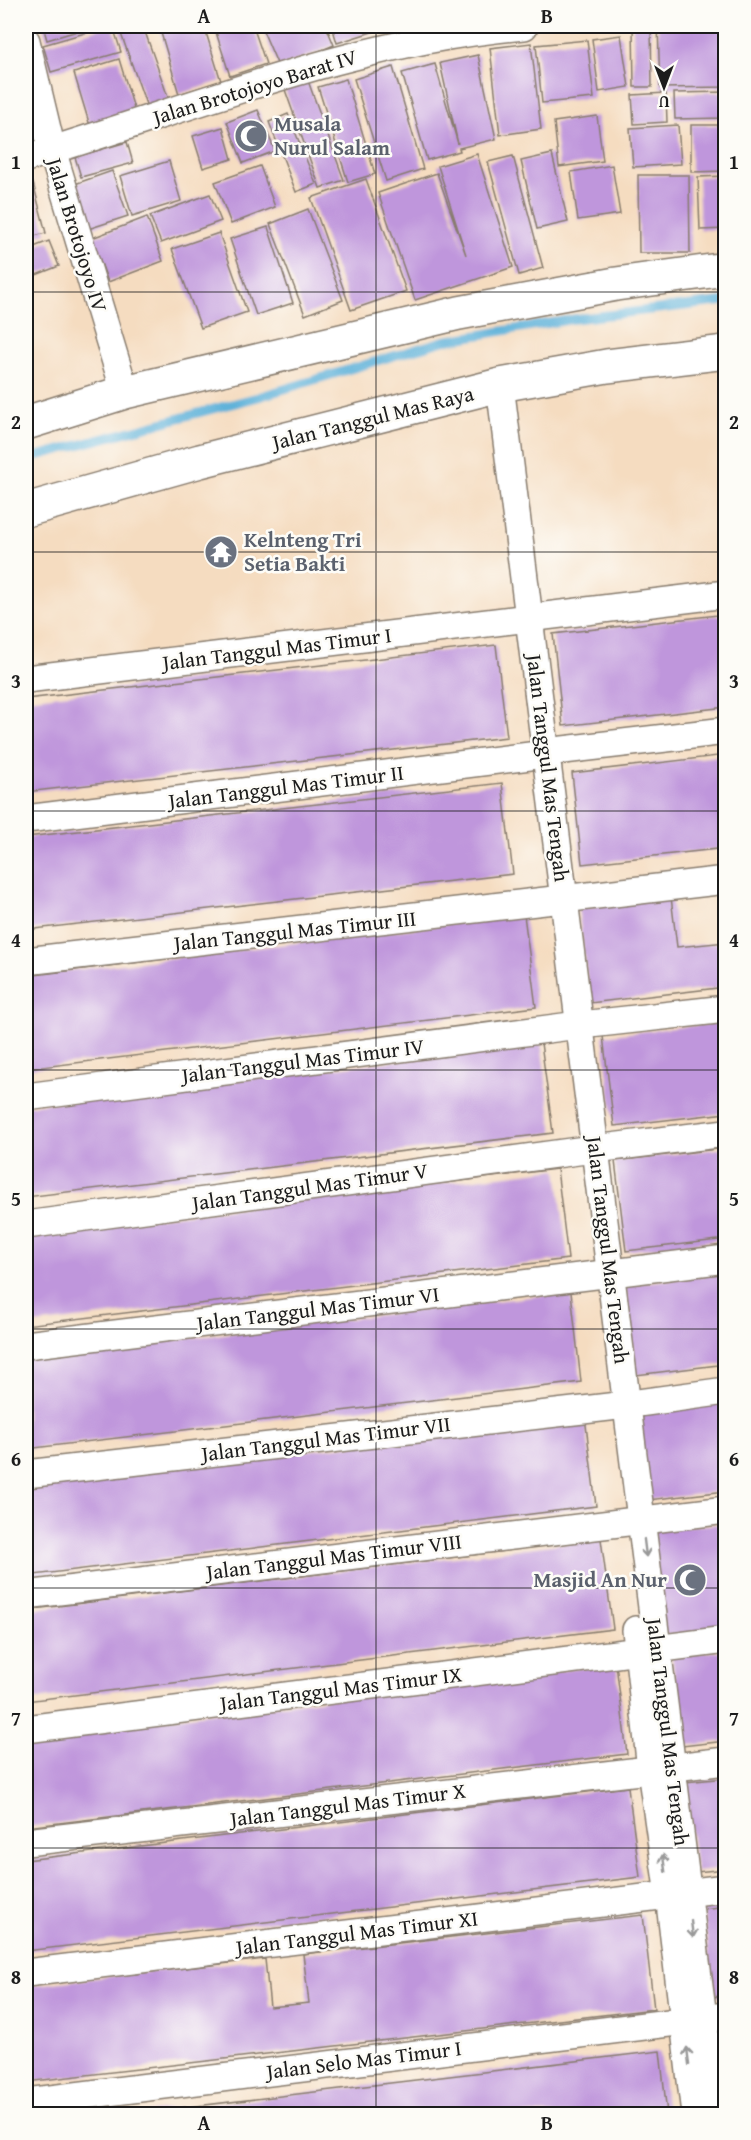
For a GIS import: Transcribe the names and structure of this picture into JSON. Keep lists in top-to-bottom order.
{
  "streets": {
    "street": [
      "Jalan Brotojoyo Barat IV",
      "Jalan Brotojoyo IV",
      "Jalan Tanggul Mas Raya",
      "Jalan Tanggul Mas Timur I",
      "Jalan Tanggul Mas Tengah",
      "Jalan Tanggul Mas Timur II",
      "Jalan Tanggul Mas Timur III",
      "Jalan Tanggul Mas Timur IV",
      "Jalan Tanggul Mas Timur V",
      "Jalan Tanggul Mas Timur VI",
      "Jalan Tanggul Mas Timur VII",
      "Jalan Tanggul Mas Timur VIII",
      "Jalan Tanggul Mas Timur IX",
      "Jalan Tanggul Mas Timur X",
      "Jalan Tanggul Mas Timur XI",
      "Jalan Selo Mas Timur I"
    ]
  },
  "crossings": [
    ["Jalan Brotojoyo Barat IV", "Jalan Brotojoyo IV"],
    ["Jalan Tanggul Mas Raya", "Jalan Tanggul Mas Tengah"],
    ["Jalan Tanggul Mas Timur I", "Jalan Tanggul Mas Tengah"],
    ["Jalan Tanggul Mas Tengah", "Jalan Tanggul Mas Timur II"],
    ["Jalan Tanggul Mas Tengah", "Jalan Tanggul Mas Timur III"],
    ["Jalan Tanggul Mas Tengah", "Jalan Tanggul Mas Timur IV"],
    ["Jalan Tanggul Mas Tengah", "Jalan Tanggul Mas Timur V"],
    ["Jalan Tanggul Mas Tengah", "Jalan Tanggul Mas Timur VI"],
    ["Jalan Tanggul Mas Tengah", "Jalan Tanggul Mas Timur VII"],
    ["Jalan Tanggul Mas Tengah", "Jalan Tanggul Mas Timur VIII"],
    ["Jalan Tanggul Mas Tengah", "Jalan Tanggul Mas Timur IX"],
    ["Jalan Tanggul Mas Tengah", "Jalan Tanggul Mas Timur X"],
    ["Jalan Tanggul Mas Tengah", "Jalan Tanggul Mas Timur XI"],
    ["Jalan Tanggul Mas Tengah", "Jalan Selo Mas Timur I"]
  ],
  "places": {
    "mosque": ["Musala Nurul Salam", "Masjid An Nur"],
    "temple": ["Kelnteng Tri Setia Bakti"]
  },
  "north": "bottom",
  "grid": {
    "columns": ["A", "B"],
    "rows": [
      "1",
      "2",
      "3",
      "4",
      "5",
      "6",
      "7",
      "8"
    ]
  }
}
